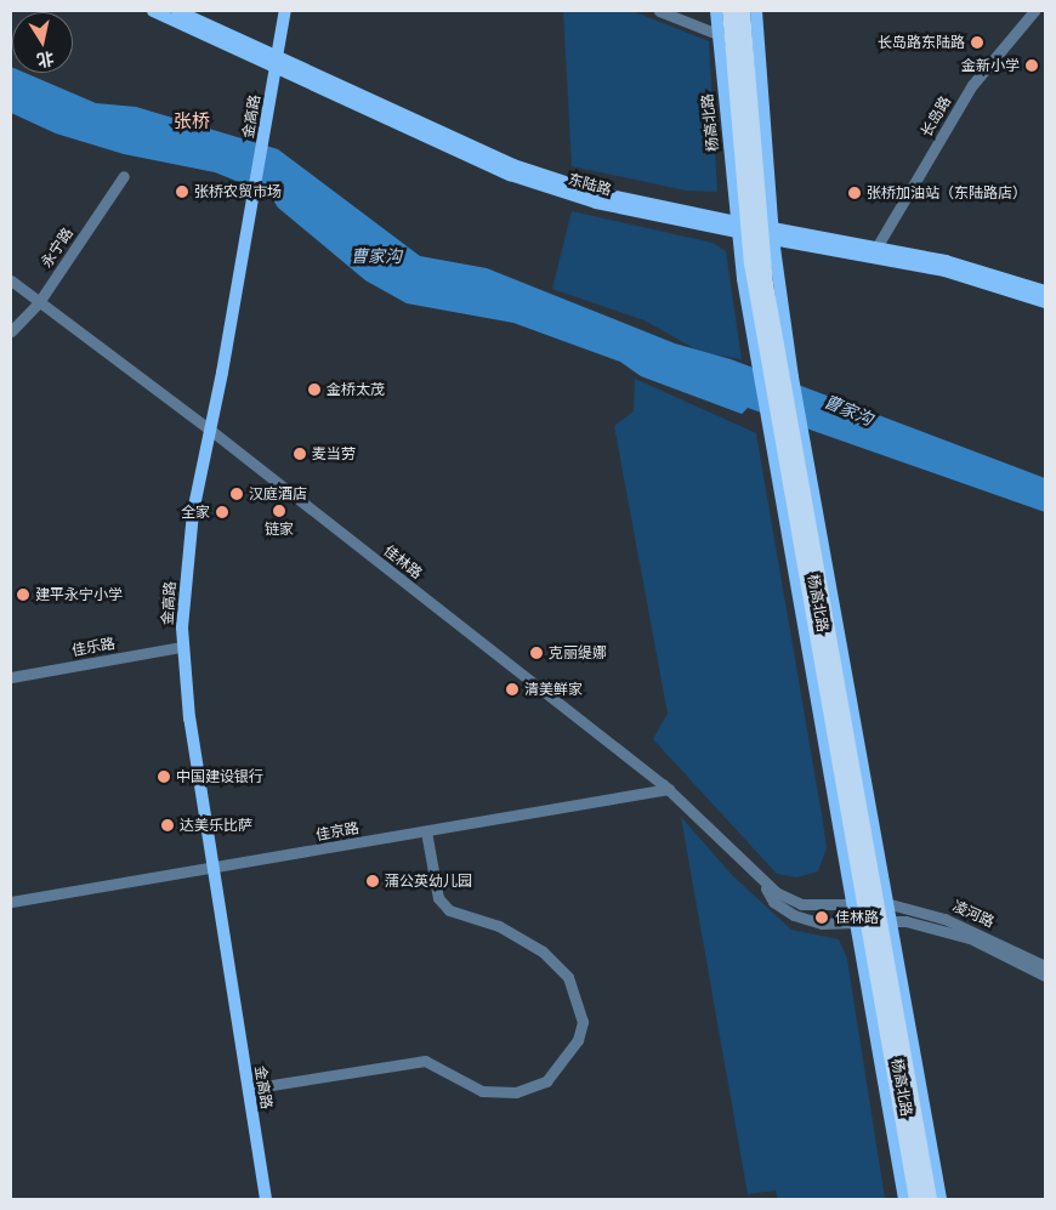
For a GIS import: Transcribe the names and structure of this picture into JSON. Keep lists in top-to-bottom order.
{
  "streets": {
    "highway": ["杨高北路"],
    "main road": ["金高路", "东陆路"],
    "street": [
      "长岛路",
      "永宁路",
      "佳林路",
      "佳乐路",
      "佳京路",
      "凌河路"
    ]
  },
  "crossings": [
    ["金高路", "东陆路"],
    ["金高路", "佳林路"],
    ["金高路", "佳乐路"],
    ["金高路", "佳京路"],
    ["长岛路", "东陆路"],
    ["杨高北路", "东陆路"],
    ["杨高北路", "佳林路"],
    ["杨高北路", "凌河路"],
    ["永宁路", "佳林路"],
    ["佳林路", "佳京路"],
    ["佳林路", "凌河路"]
  ],
  "districts": ["张桥"],
  "water": ["曹家沟"],
  "places": [
    "长岛路东陆路",
    "金新小学",
    "张桥农贸市场",
    "张桥加油站（东陆路店）",
    "金桥太茂",
    "麦当劳",
    "汉庭酒店",
    "链家",
    "全家",
    "建平永宁小学",
    "克丽缇娜",
    "清美鲜家",
    "中国建设银行",
    "达美乐比萨",
    "蒲公英幼儿园",
    "佳林路"
  ],
  "north": "bottom"
}
